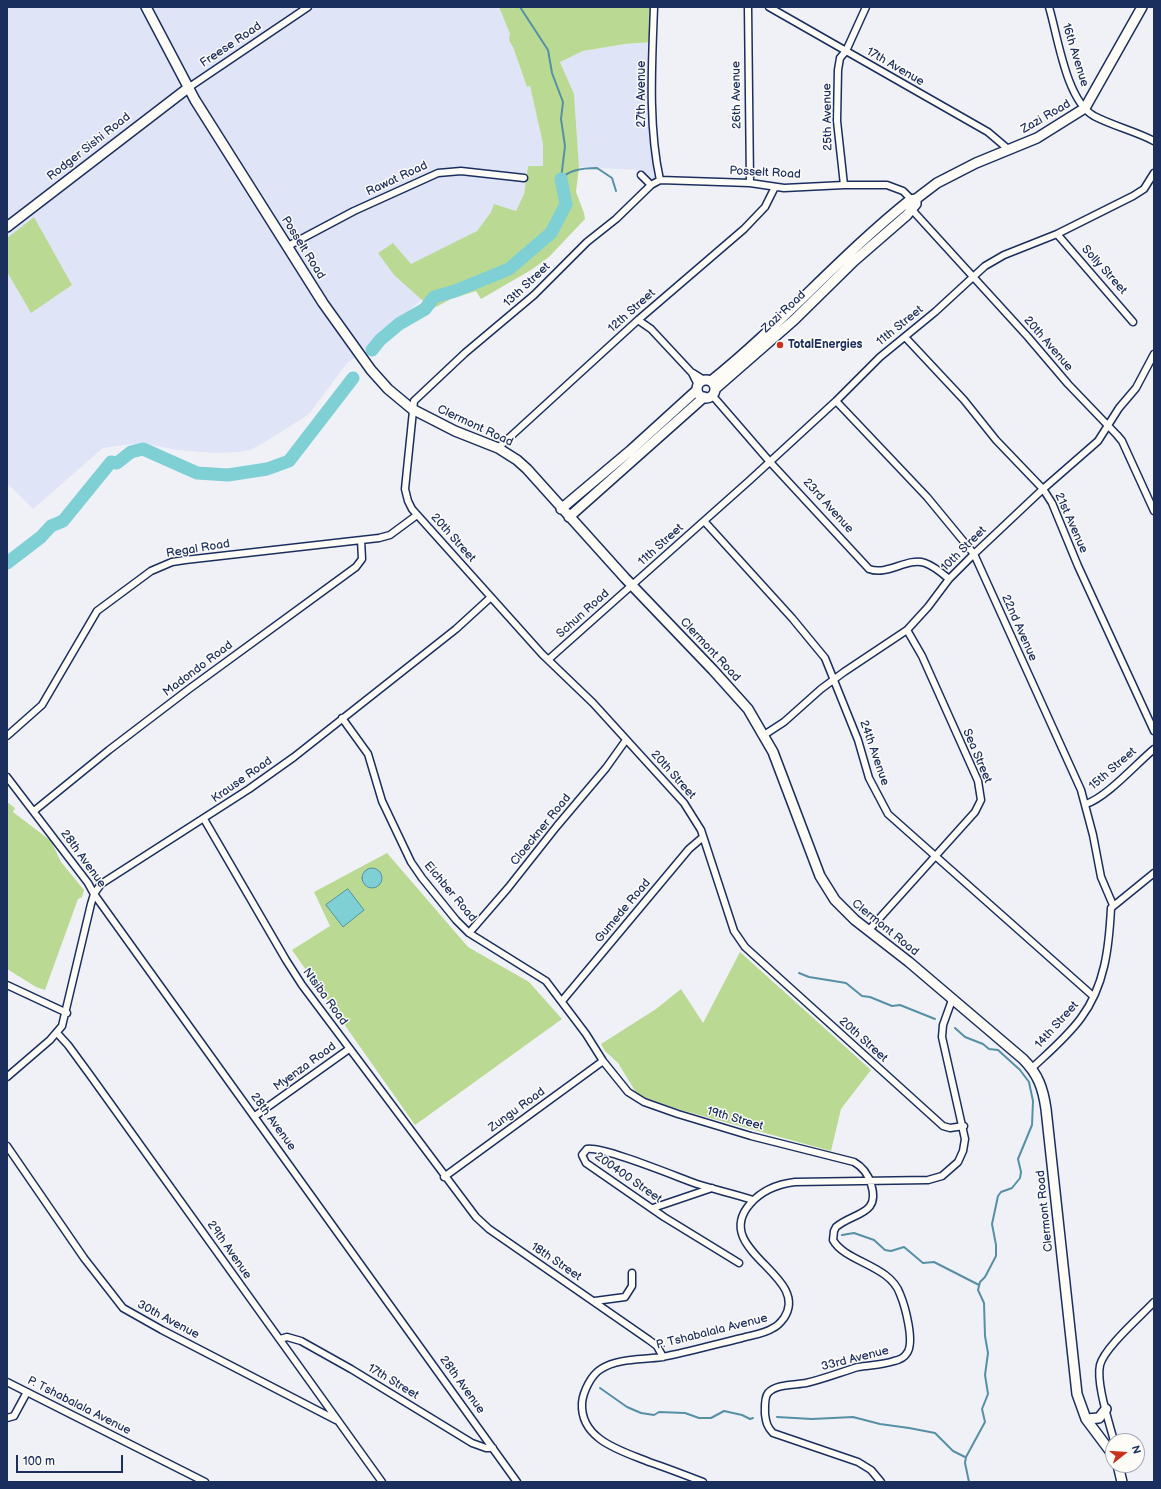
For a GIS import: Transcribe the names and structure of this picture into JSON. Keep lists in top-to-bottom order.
{
  "streets": {
    "street": [
      "Freese Road",
      "16th Avenue",
      "17th Avenue",
      "27th Avenue",
      "26th Avenue",
      "25th Avenue",
      "Zazi Road",
      "Rodger Sishi Road",
      "Posselt Road",
      "Rawat Road",
      "Solly Street",
      "13th Street",
      "12th Street",
      "11th Street",
      "20th Avenue",
      "Clermont Road",
      "23rd Avenue",
      "21st Avenue",
      "20th Street",
      "Regal Road",
      "10th Street",
      "Schun Road",
      "22nd Avenue",
      "Madondo Road",
      "24th Avenue",
      "Sea Street",
      "15th Street",
      "Krause Road",
      "Cloeckner Road",
      "28th Avenue",
      "Eichber Road",
      "Gumede Road",
      "Ntsiba Road",
      "14th Street",
      "Myenza Road",
      "Zungu Road",
      "19th Street",
      "200400 Street",
      "29th Avenue",
      "18th Street",
      "30th Avenue",
      "P. Tshabalala Avenue",
      "33rd Avenue",
      "17th Street"
    ]
  },
  "crossings": [
    ["Freese Road", "Rodger Sishi Road"],
    ["Freese Road", "Posselt Road"],
    ["16th Avenue", "Zazi Road"],
    ["17th Avenue", "25th Avenue"],
    ["17th Avenue", "Zazi Road"],
    ["27th Avenue", "Posselt Road"],
    ["27th Avenue", "13th Street"],
    ["26th Avenue", "Posselt Road"],
    ["25th Avenue", "Posselt Road"],
    ["Zazi Road", "Posselt Road"],
    ["Zazi Road", "20th Avenue"],
    ["Zazi Road", "Clermont Road"],
    ["Zazi Road", "23rd Avenue"],
    ["Rodger Sishi Road", "Posselt Road"],
    ["Posselt Road", "Rawat Road"],
    ["Posselt Road", "13th Street"],
    ["Posselt Road", "12th Street"],
    ["Posselt Road", "20th Avenue"],
    ["Posselt Road", "Clermont Road"],
    ["Posselt Road", "20th Street"],
    ["Solly Street", "11th Street"],
    ["13th Street", "Clermont Road"],
    ["13th Street", "20th Street"],
    ["12th Street", "Clermont Road"],
    ["12th Street", "23rd Avenue"],
    ["11th Street", "20th Avenue"],
    ["11th Street", "Clermont Road"],
    ["11th Street", "23rd Avenue"],
    ["11th Street", "21st Avenue"],
    ["11th Street", "Schun Road"],
    ["11th Street", "22nd Avenue"],
    ["11th Street", "24th Avenue"],
    ["20th Avenue", "10th Street"],
    ["Clermont Road", "20th Street"],
    ["Clermont Road", "10th Street"],
    ["Clermont Road", "Schun Road"],
    ["Clermont Road", "Sea Street"],
    ["Clermont Road", "14th Street"],
    ["23rd Avenue", "10th Street"],
    ["21st Avenue", "10th Street"],
    ["20th Street", "Regal Road"],
    ["20th Street", "Schun Road"],
    ["20th Street", "Krause Road"],
    ["20th Street", "Cloeckner Road"],
    ["20th Street", "Gumede Road"],
    ["Regal Road", "Madondo Road"],
    ["10th Street", "22nd Avenue"],
    ["10th Street", "24th Avenue"],
    ["10th Street", "Sea Street"],
    ["22nd Avenue", "15th Street"],
    ["22nd Avenue", "14th Street"],
    ["Madondo Road", "28th Avenue"],
    ["24th Avenue", "Sea Street"],
    ["24th Avenue", "14th Street"],
    ["Krause Road", "28th Avenue"],
    ["Krause Road", "Eichber Road"],
    ["Krause Road", "Ntsiba Road"],
    ["Cloeckner Road", "Eichber Road"],
    ["28th Avenue", "Myenza Road"],
    ["28th Avenue", "17th Street"],
    ["Eichber Road", "Gumede Road"],
    ["Eichber Road", "Zungu Road"],
    ["Eichber Road", "19th Street"],
    ["Ntsiba Road", "Myenza Road"],
    ["Ntsiba Road", "Zungu Road"],
    ["Ntsiba Road", "18th Street"],
    ["Zungu Road", "19th Street"],
    ["Zungu Road", "18th Street"],
    ["19th Street", "P. Tshabalala Avenue"],
    ["19th Street", "33rd Avenue"],
    ["200400 Street", "P. Tshabalala Avenue"],
    ["29th Avenue", "30th Avenue"],
    ["29th Avenue", "17th Street"],
    ["18th Street", "P. Tshabalala Avenue"],
    ["P. Tshabalala Avenue", "33rd Avenue"]
  ],
  "places": ["TotalEnergies"],
  "scale_bar": "100 m",
  "north": "right"
}
